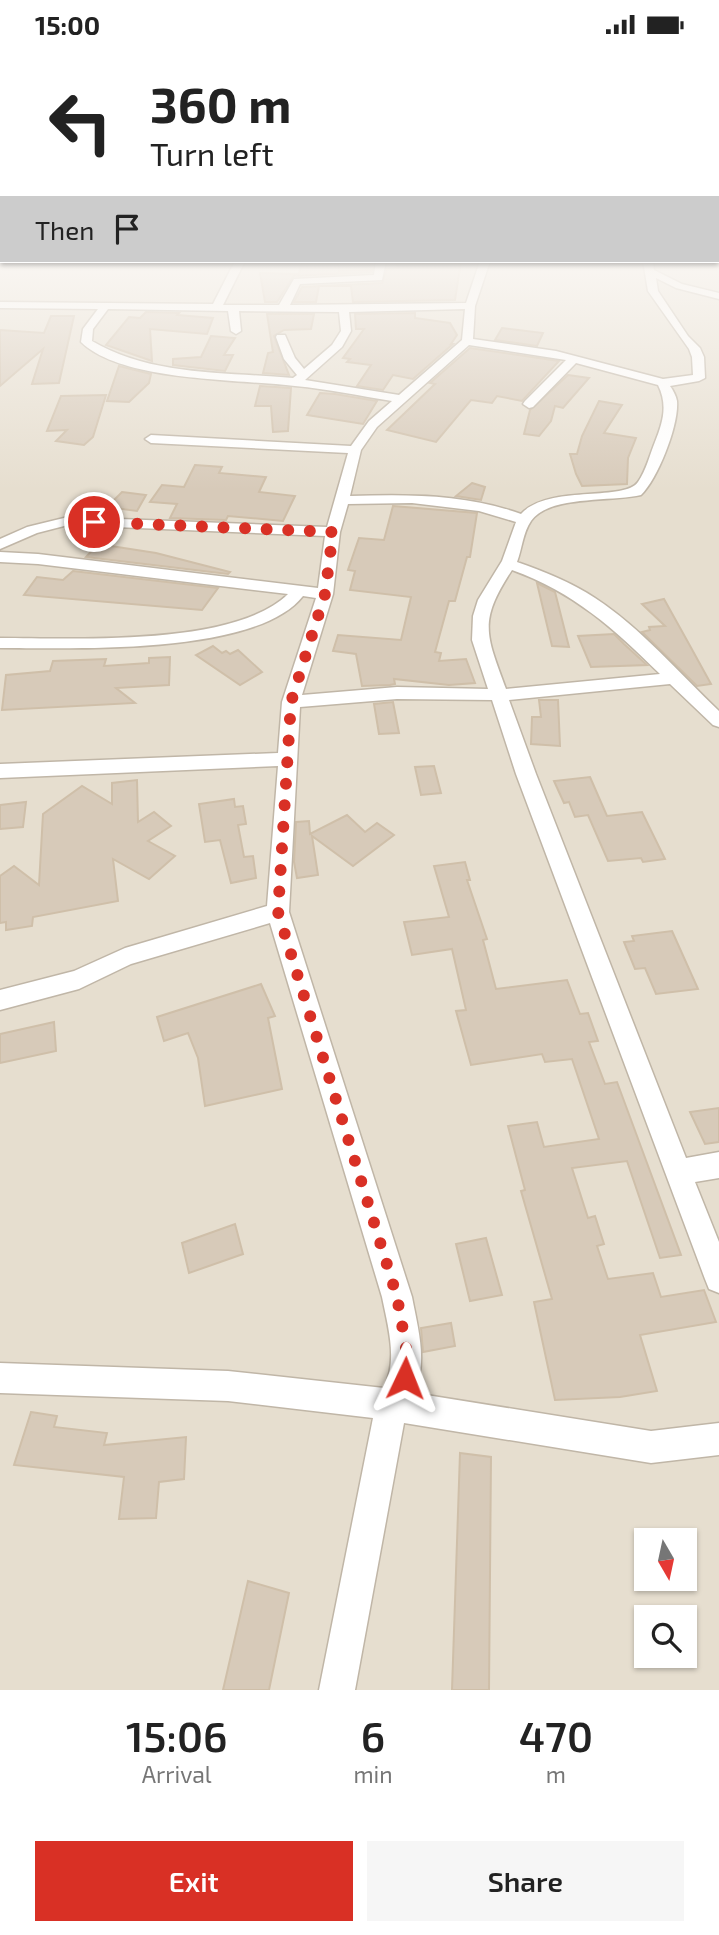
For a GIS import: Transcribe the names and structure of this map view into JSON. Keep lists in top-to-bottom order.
{
  "north": "bottom",
  "page": {
    "status": "15:00",
    "turn": ["360 m", "Turn left"],
    "then": "Then",
    "eta": [
      "15:06",
      "Arrival",
      "6",
      "min",
      "470",
      "m"
    ],
    "buttons": ["Exit", "Share"]
  }
}
